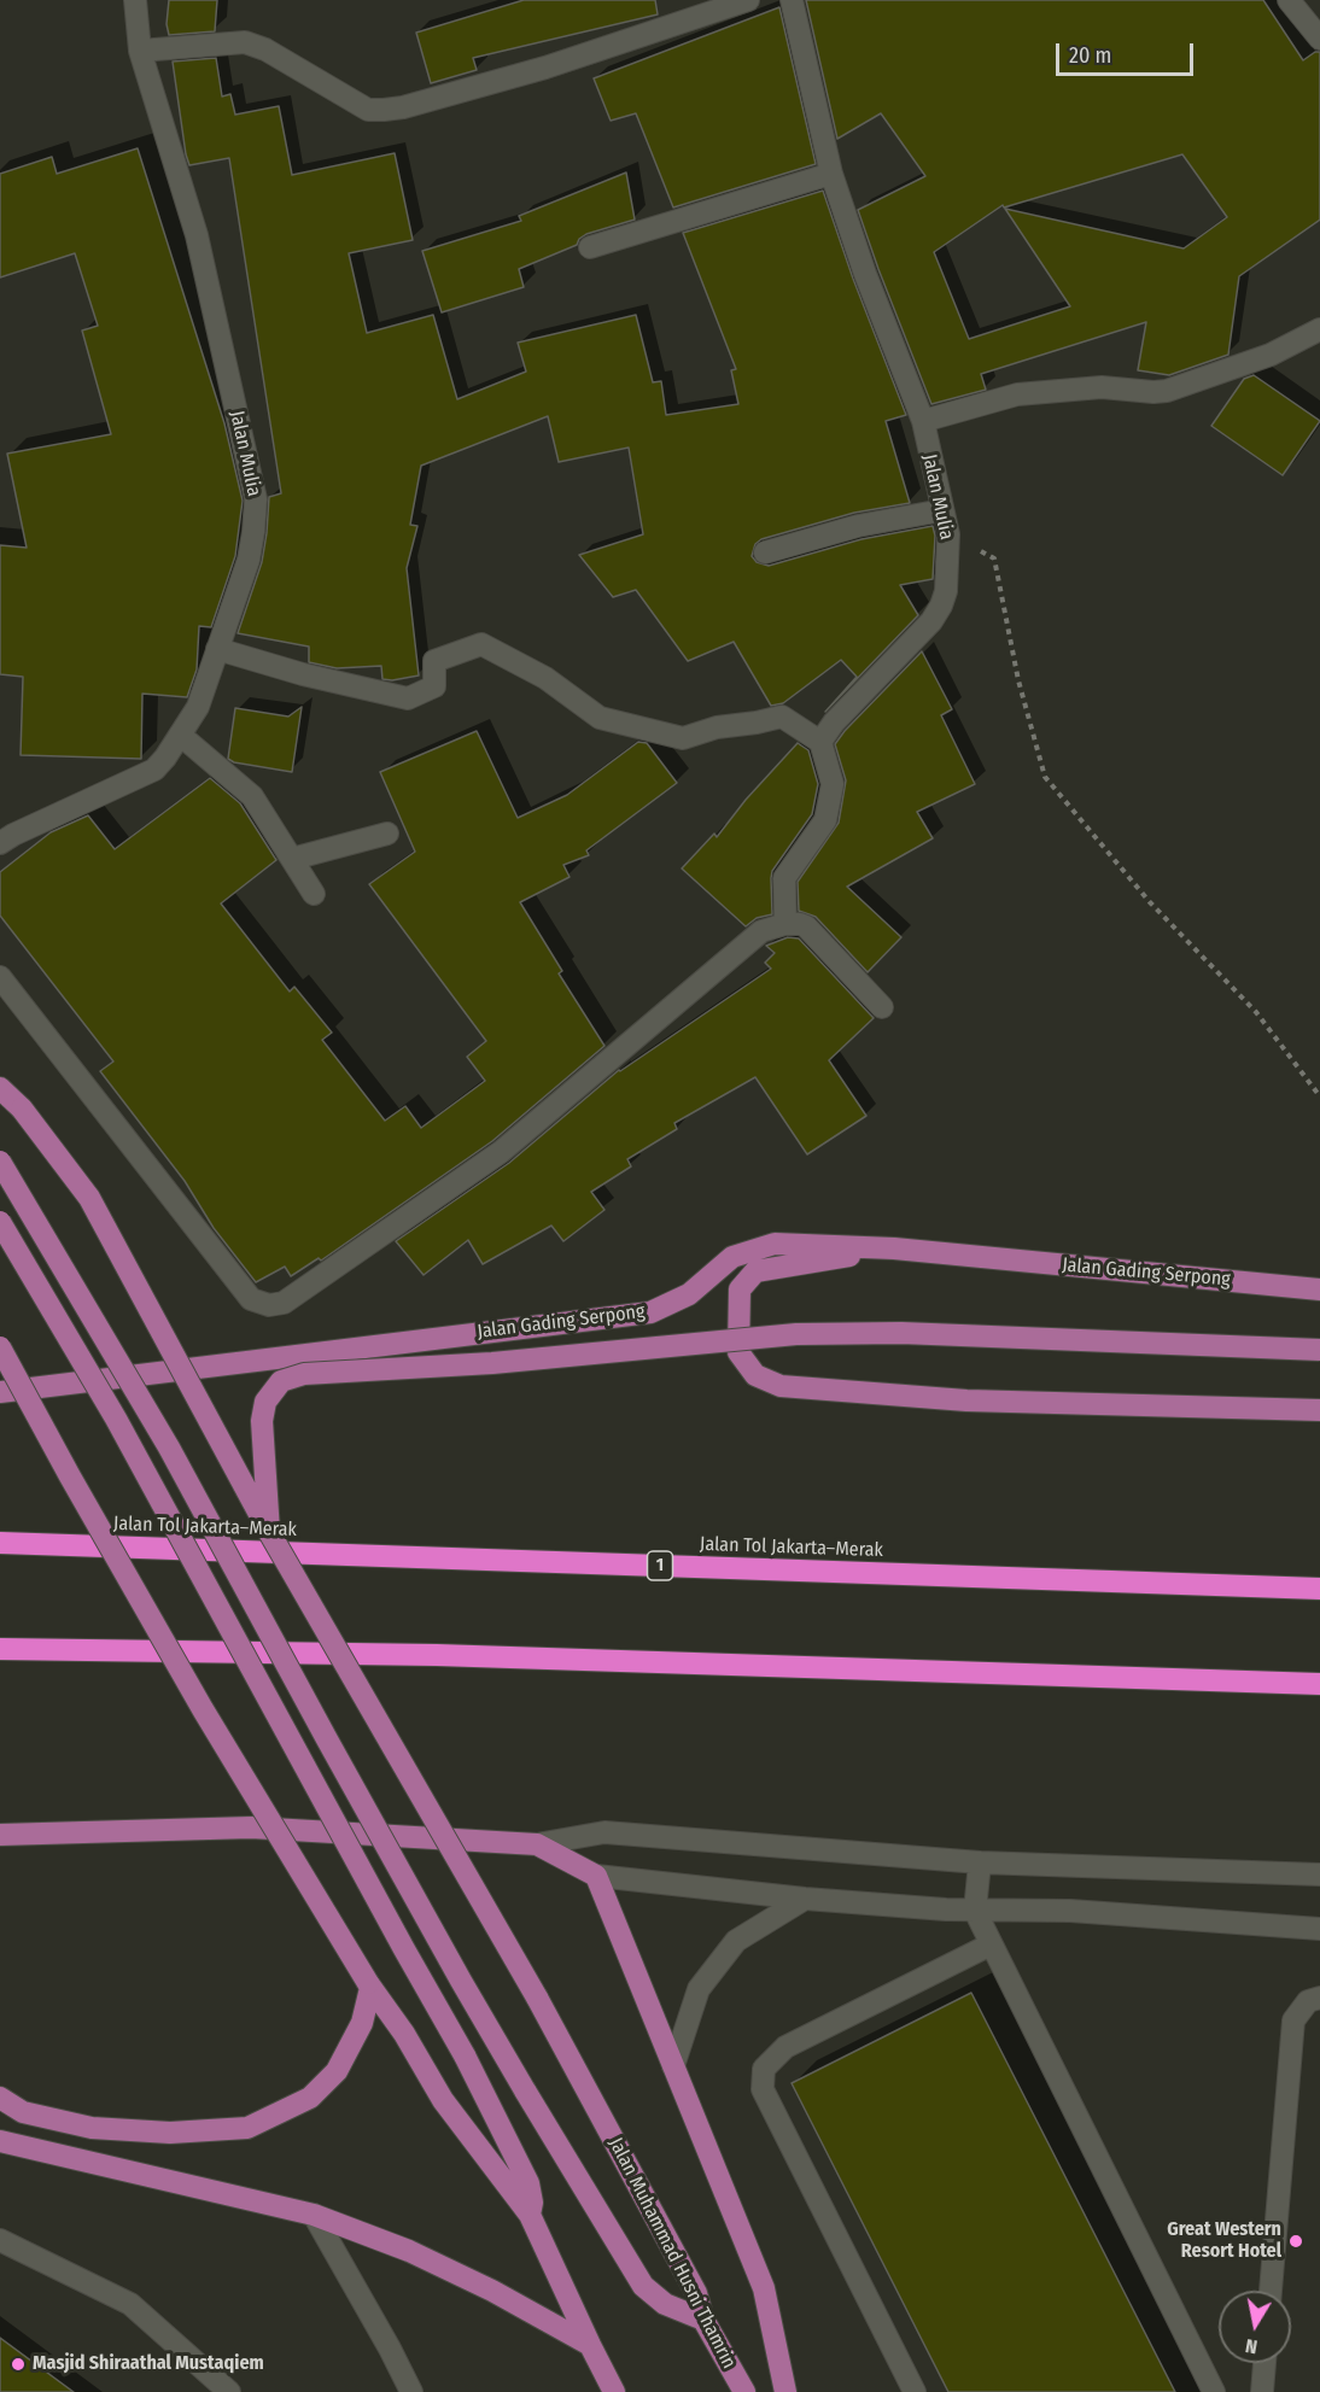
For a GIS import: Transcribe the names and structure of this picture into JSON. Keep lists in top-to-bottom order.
{
  "streets": {
    "highway": ["Jalan Tol Jakarta–Merak", "1"],
    "main road": ["Jalan Gading Serpong", "Jalan Muhammad Husni Thamrin"],
    "street": ["Jalan Mulia"]
  },
  "crossings": [
    ["Jalan Gading Serpong", "Jalan Muhammad Husni Thamrin"]
  ],
  "places": ["Great Western Resort Hotel", "Masjid Shiraathal Mustaqiem"],
  "scale_bar": "20 m",
  "north": "bottom"
}
